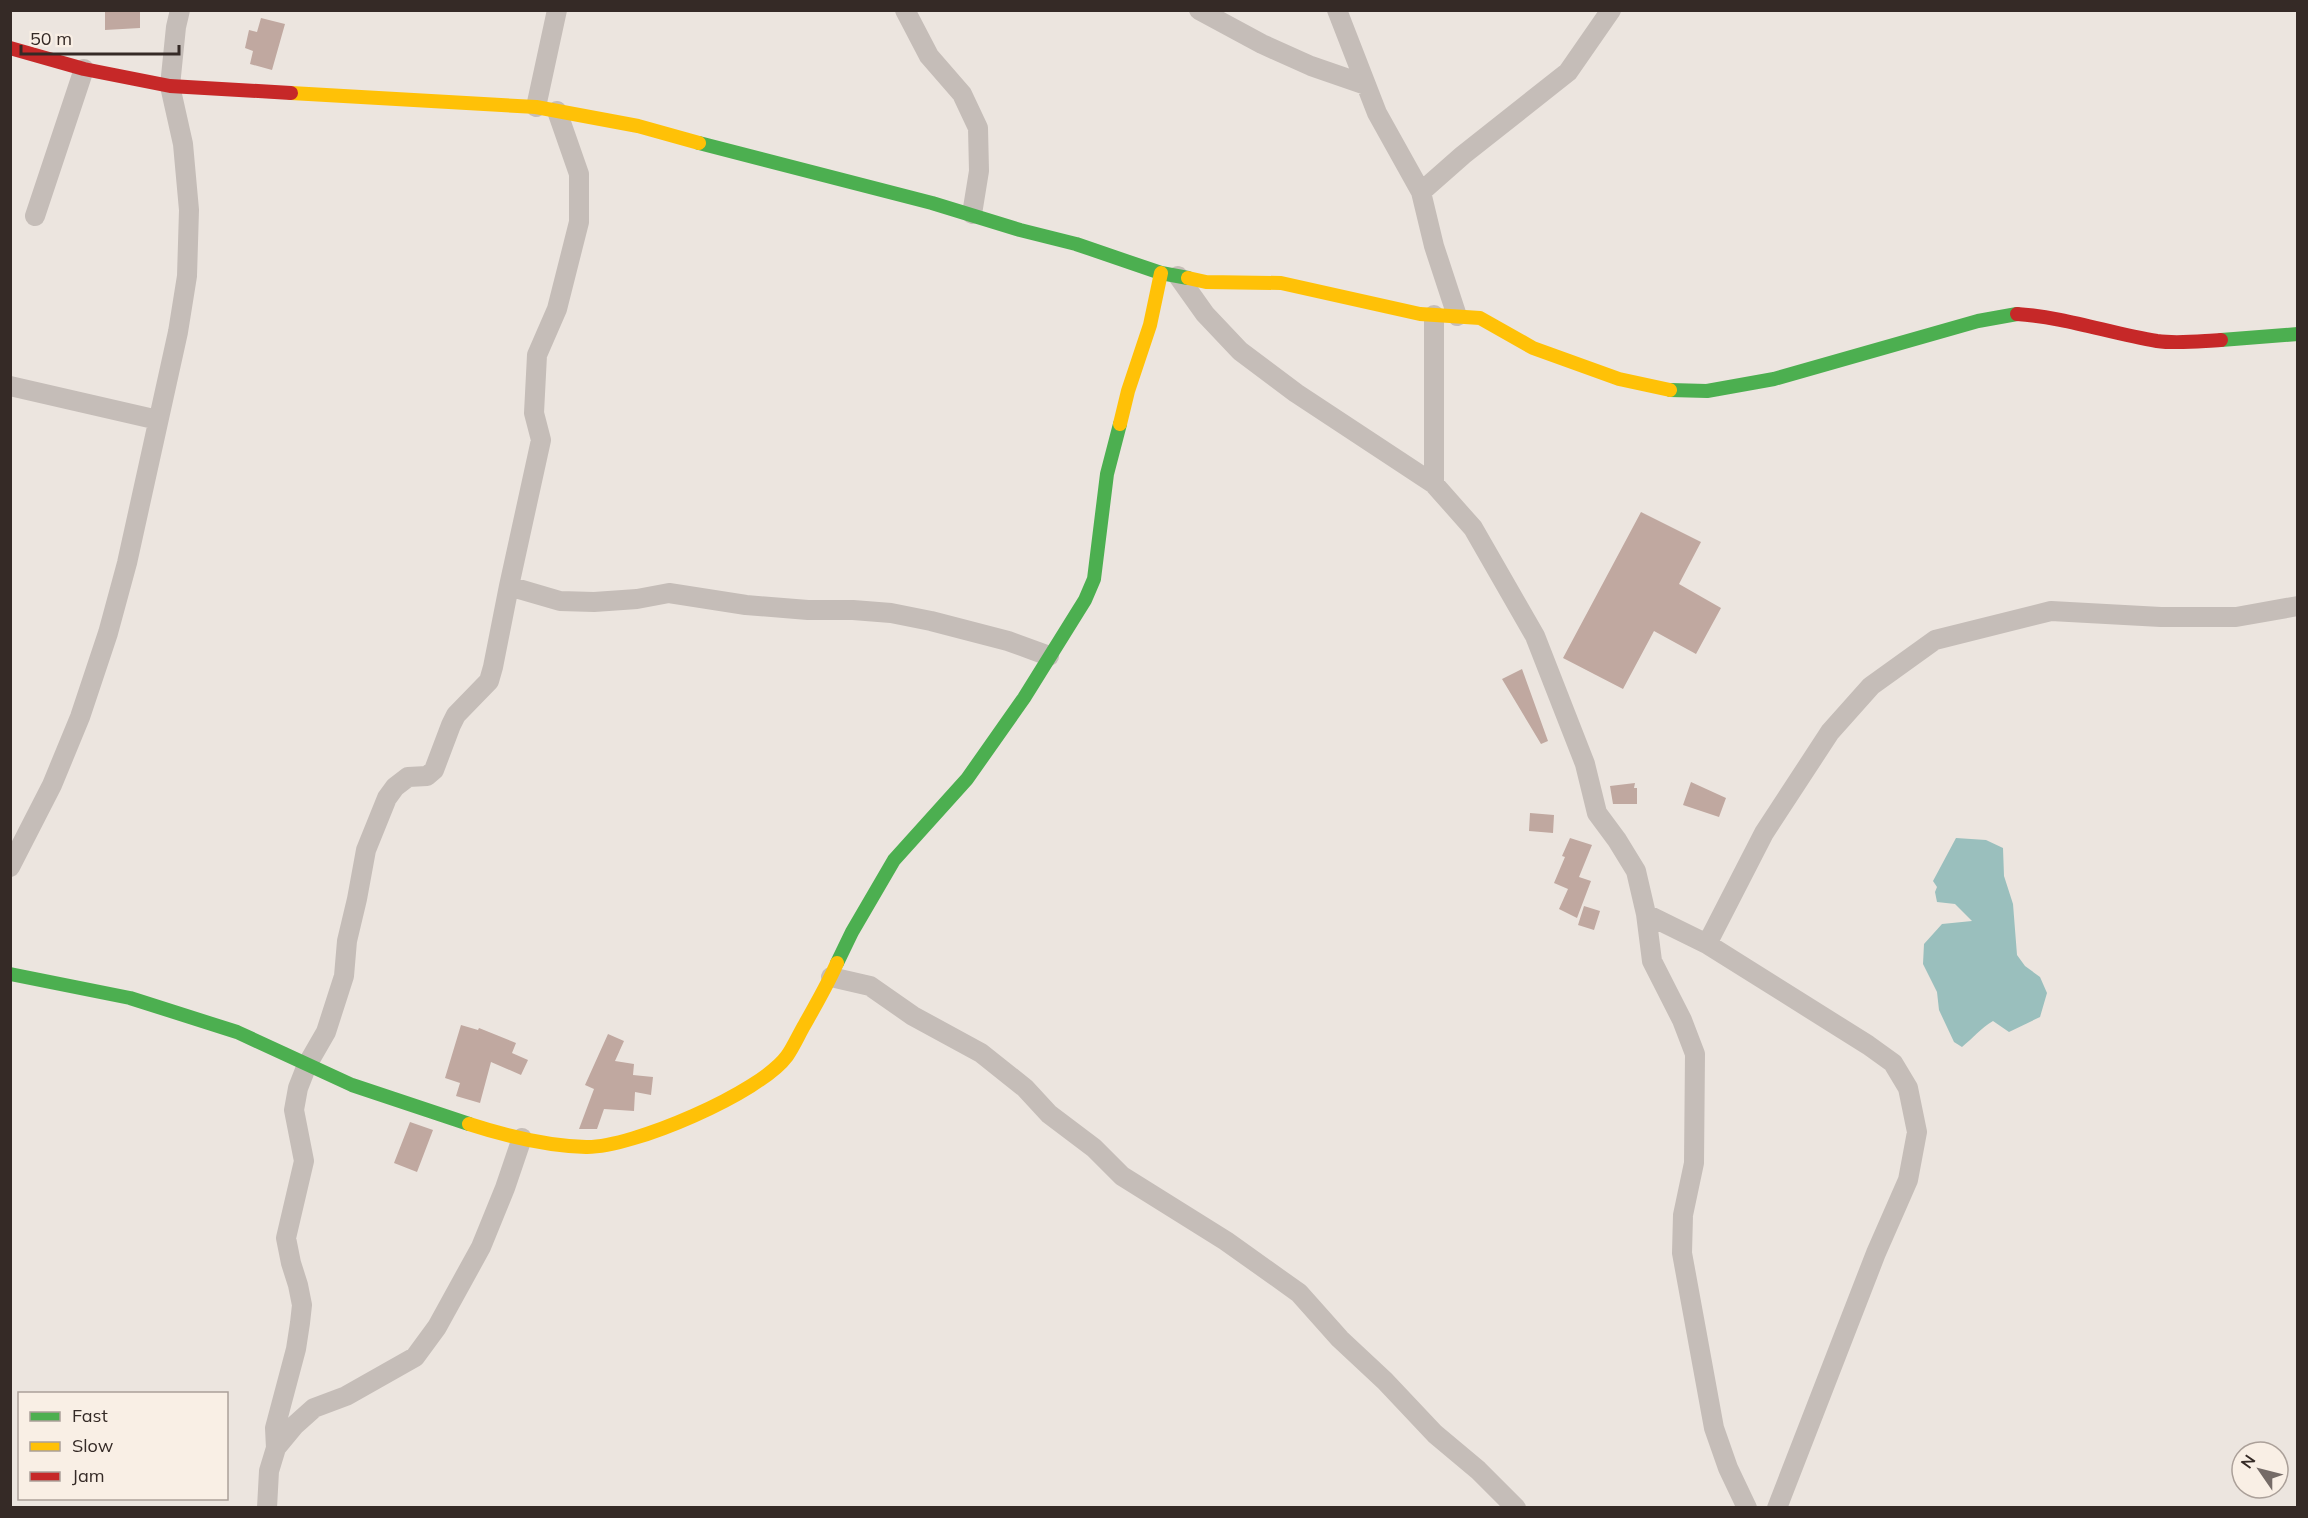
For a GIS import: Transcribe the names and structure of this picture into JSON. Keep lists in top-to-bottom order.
{
  "legend": ["Fast", "Slow", "Jam"],
  "scale_bar": "50 m",
  "north": "top left"
}
